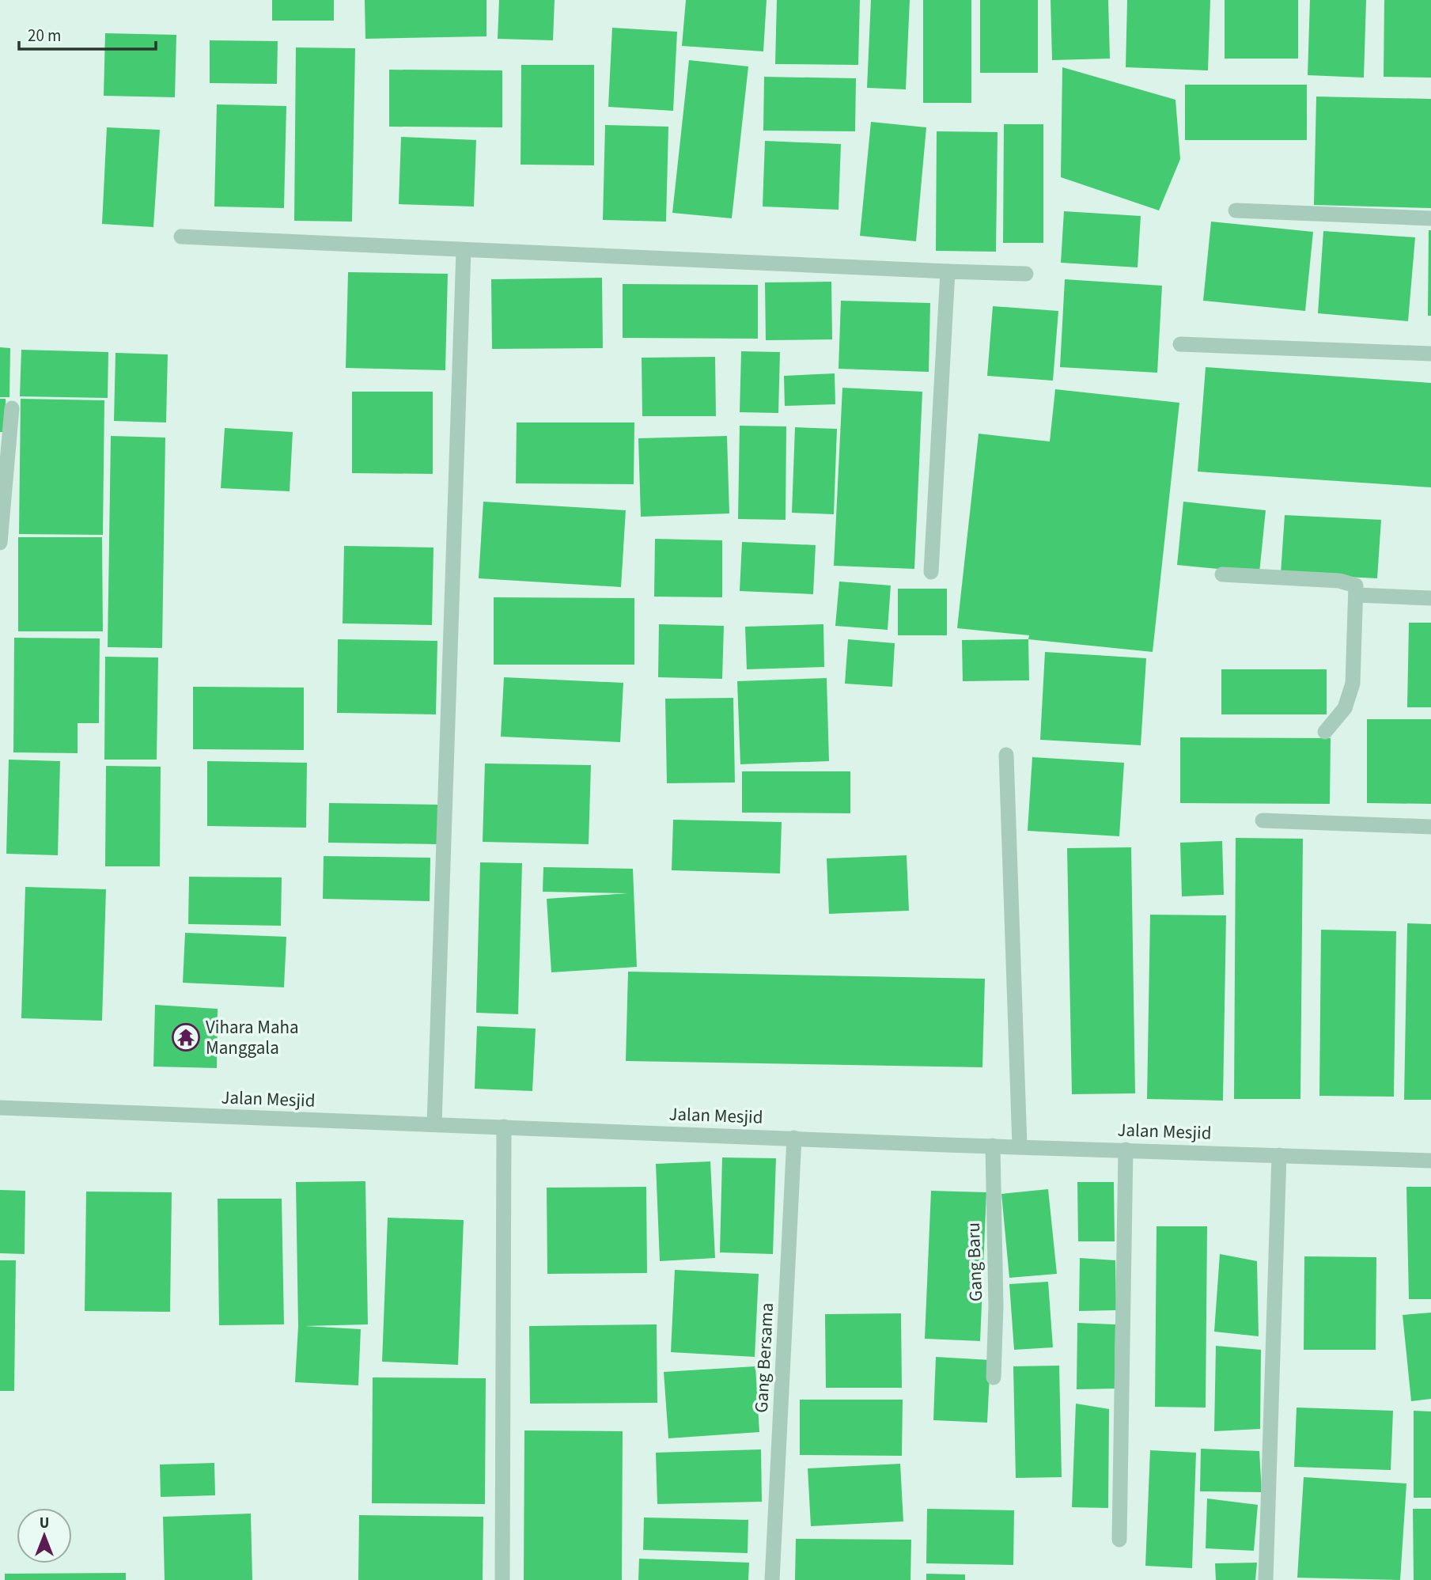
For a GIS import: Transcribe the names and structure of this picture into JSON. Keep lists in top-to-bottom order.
{
  "streets": {
    "street": ["Jalan Mesjid", "Gang Baru", "Gang Bersama"]
  },
  "crossings": [
    ["Jalan Mesjid", "Gang Baru"],
    ["Jalan Mesjid", "Gang Bersama"]
  ],
  "places": {
    "temple": ["Vihara Maha Manggala"]
  },
  "scale_bar": "20 m",
  "north": "top"
}
